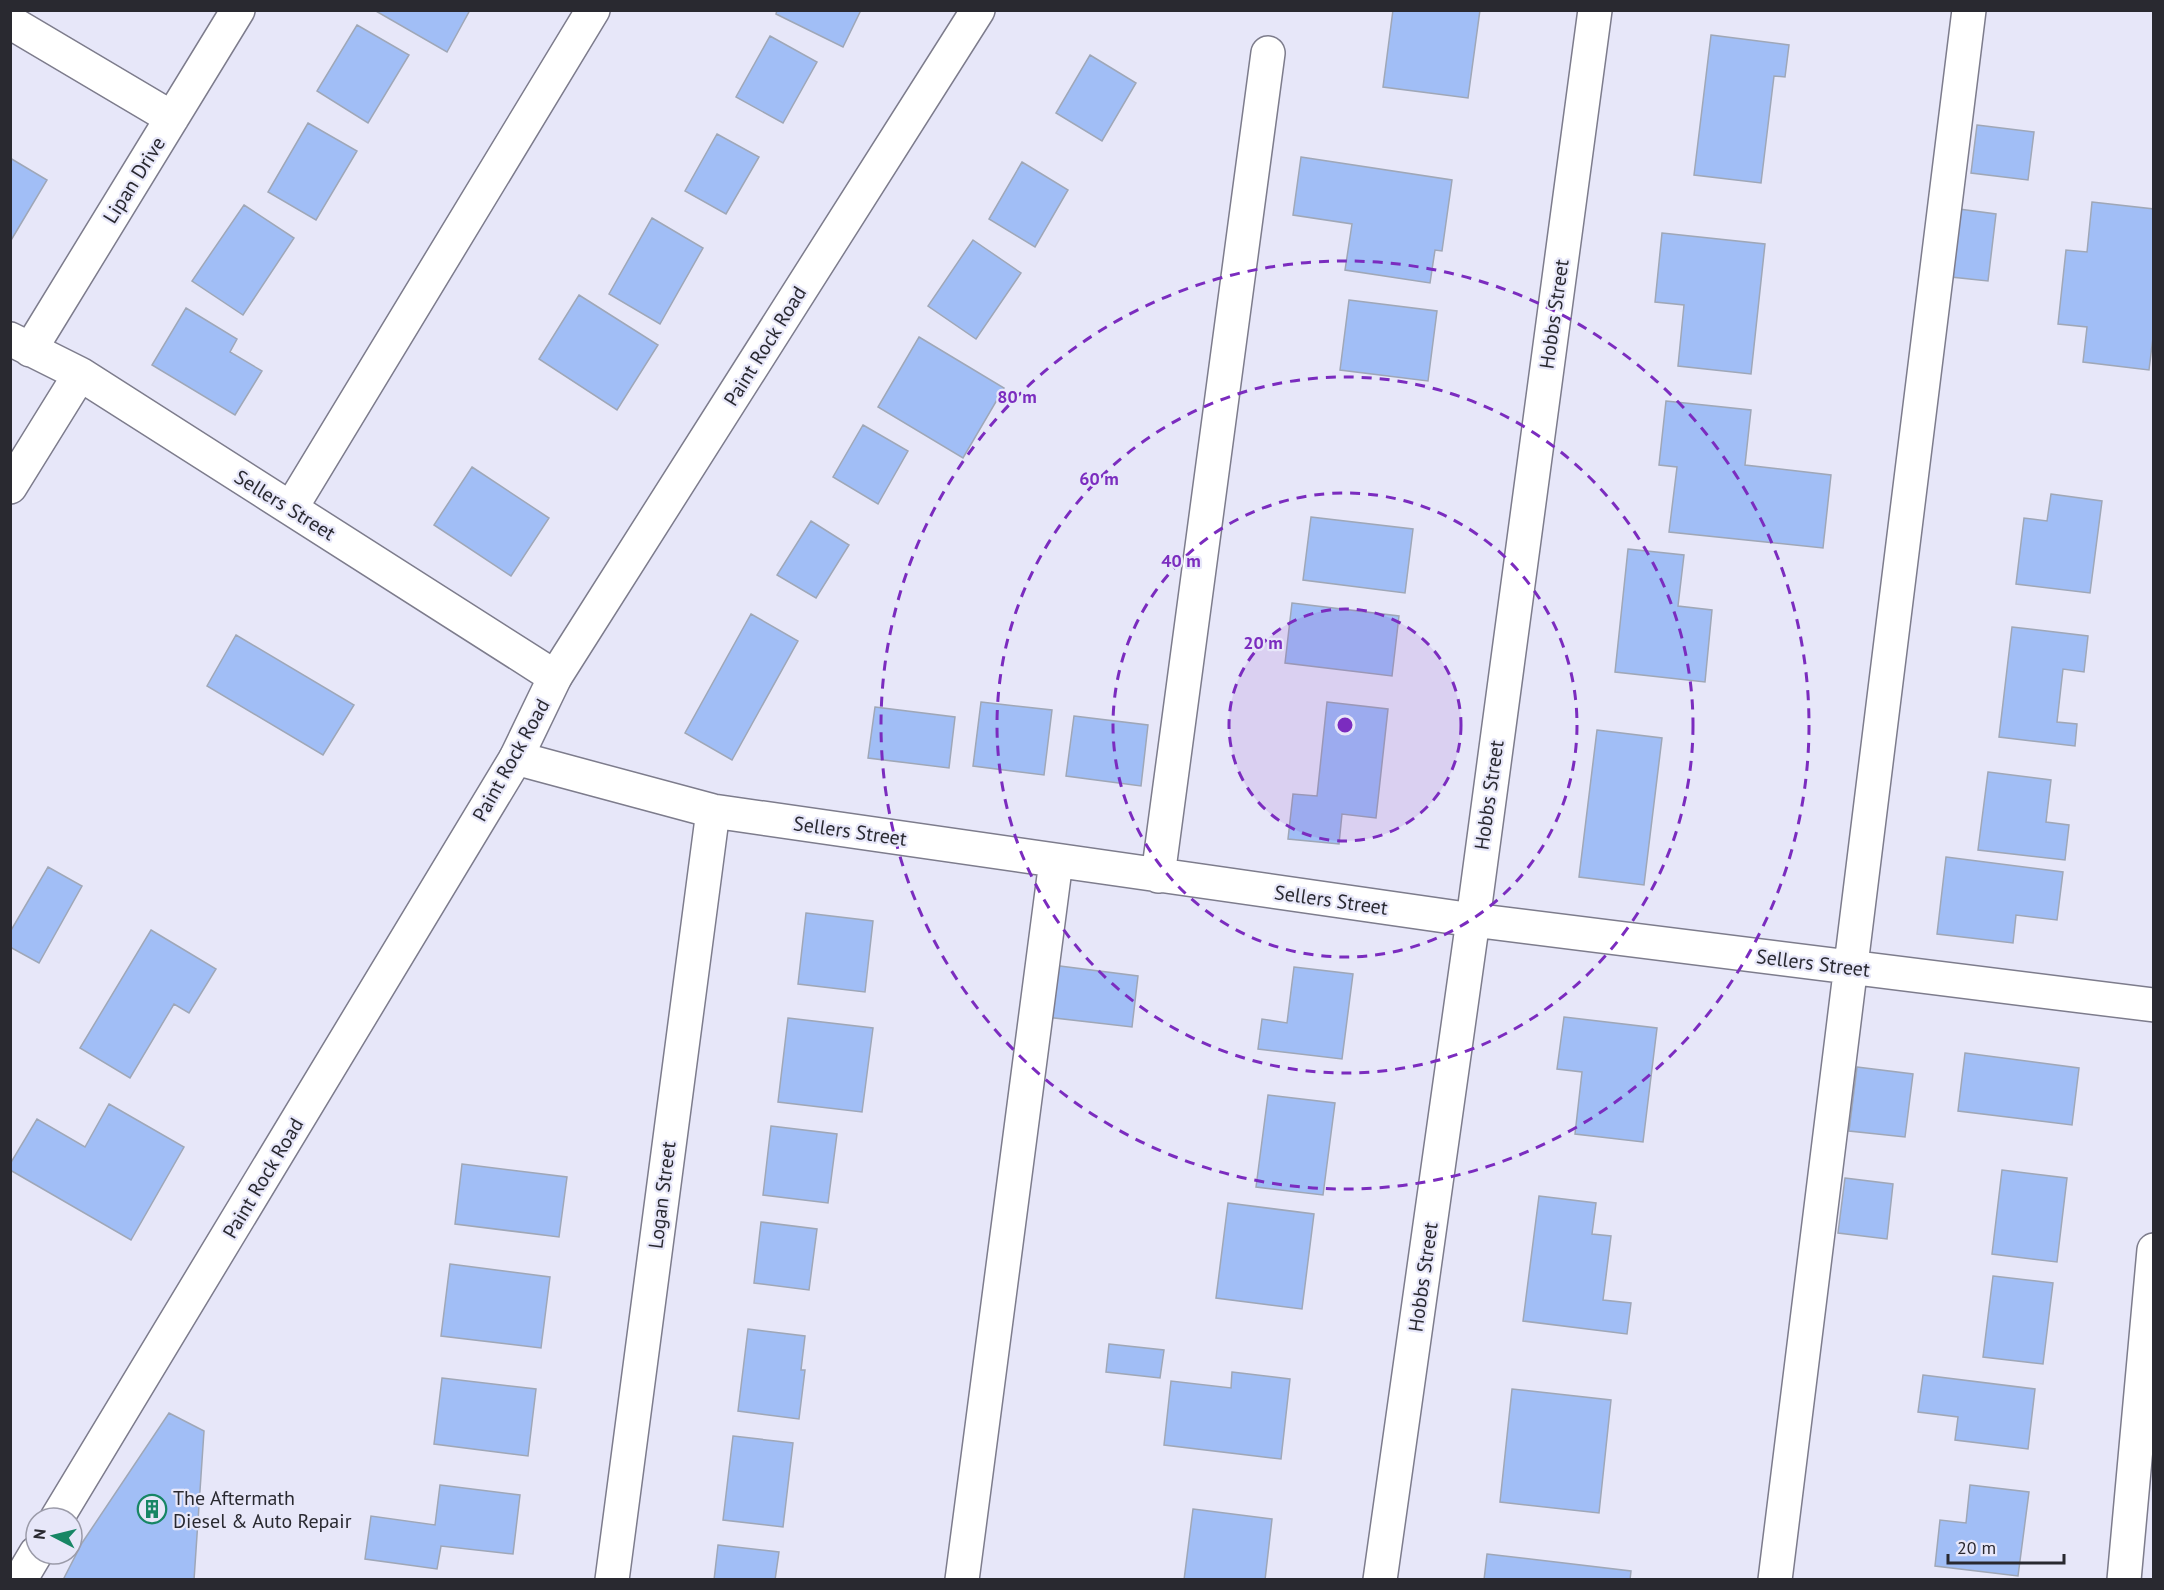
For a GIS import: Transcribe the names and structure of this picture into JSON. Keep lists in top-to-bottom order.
{
  "streets": {
    "street": [
      "Lipan Drive",
      "Hobbs Street",
      "Paint Rock Road",
      "Sellers Street",
      "Logan Street"
    ]
  },
  "crossings": [
    ["Lipan Drive", "Sellers Street"],
    ["Hobbs Street", "Sellers Street"],
    ["Paint Rock Road", "Sellers Street"],
    ["Sellers Street", "Logan Street"]
  ],
  "places": {
    "building": ["The Aftermath Diesel & Auto Repair"]
  },
  "scale_bar": "20 m",
  "north": "left",
  "rings": [
    "80 m",
    "60 m",
    "40 m",
    "20 m"
  ]
}
